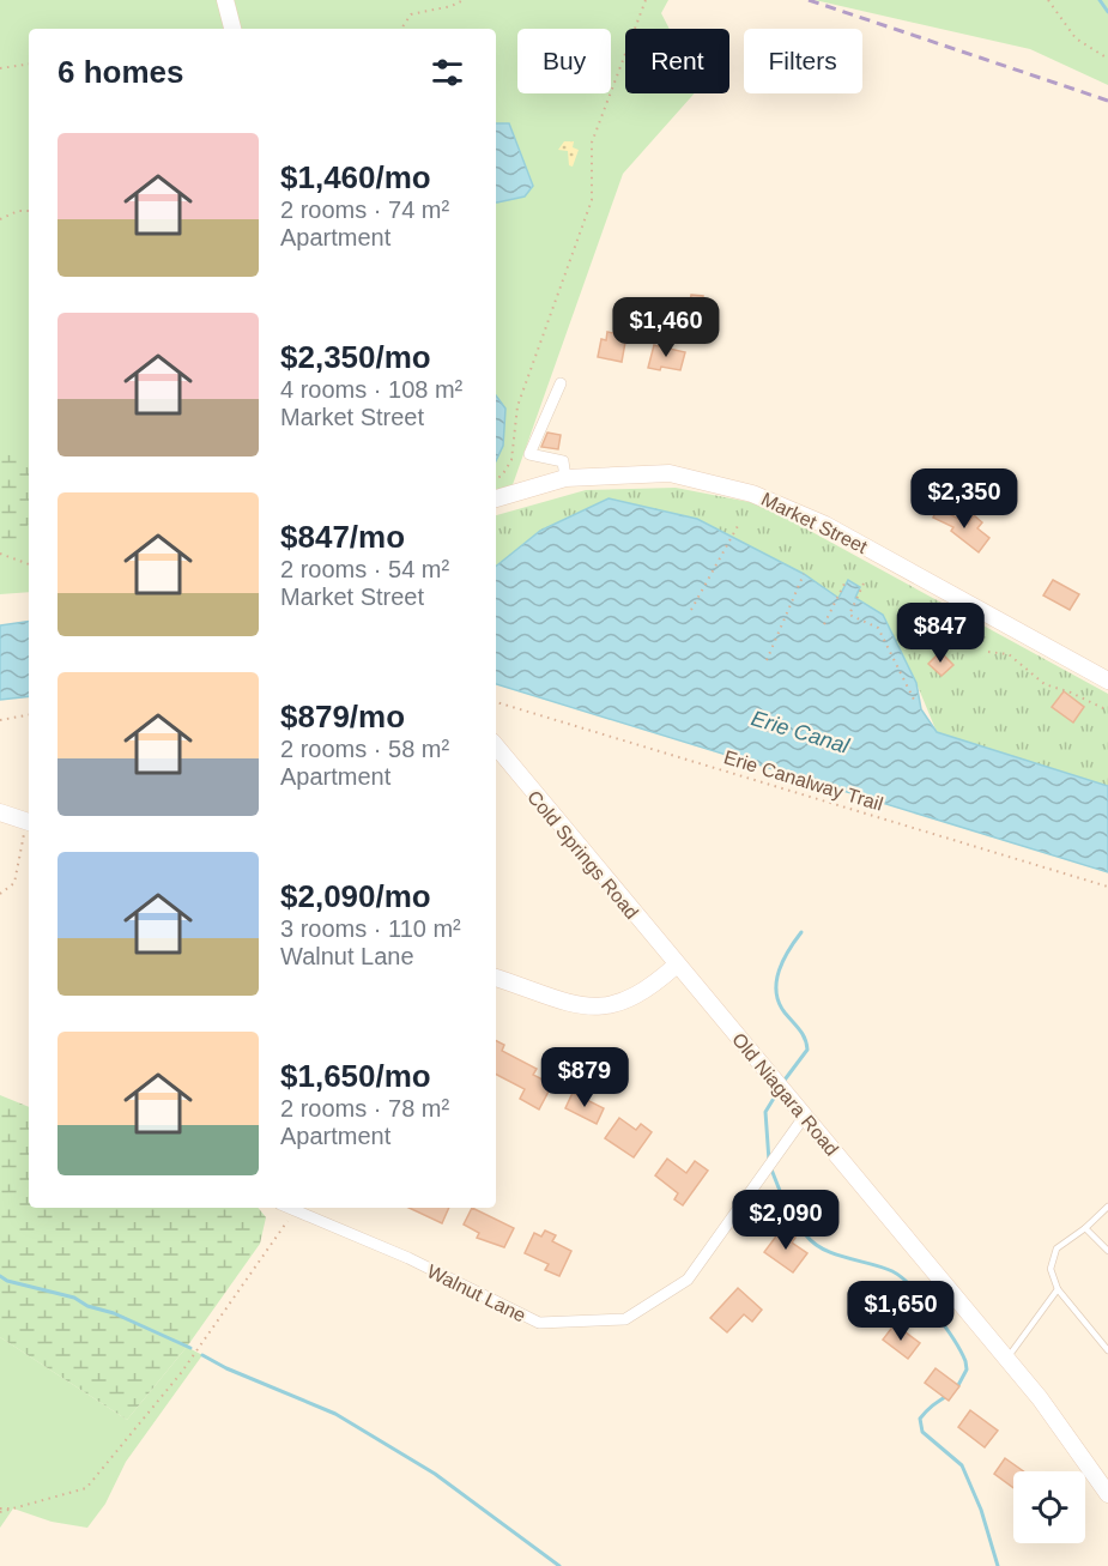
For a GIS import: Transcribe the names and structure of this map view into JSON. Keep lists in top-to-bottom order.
{
  "streets": {
    "street": [
      "Market Street",
      "Cold Springs Road",
      "Old Niagara Road",
      "Walnut Lane"
    ],
    "path": ["Erie Canalway Trail"]
  },
  "crossings": [
    ["Cold Springs Road", "Old Niagara Road"],
    ["Old Niagara Road", "Walnut Lane"]
  ],
  "water": ["Erie Canal"],
  "page": {
    "chip": ["Buy", "Rent", "Filters"],
    "heading": "6 homes",
    "list": [
      {
        "name": "$1,460/mo",
        "note": "2 rooms · 74 m² · Apartment"
      },
      {
        "name": "$2,350/mo",
        "note": "4 rooms · 108 m² · Market Street"
      },
      {
        "name": "$847/mo",
        "note": "2 rooms · 54 m² · Market Street"
      },
      {
        "name": "$879/mo",
        "note": "2 rooms · 58 m² · Apartment"
      },
      {
        "name": "$2,090/mo",
        "note": "3 rooms · 110 m² · Walnut Lane"
      },
      {
        "name": "$1,650/mo",
        "note": "2 rooms · 78 m² · Apartment"
      }
    ],
    "price": [
      "$1,460",
      "$2,350",
      "$847",
      "$879",
      "$2,090",
      "$1,650"
    ]
  }
}
